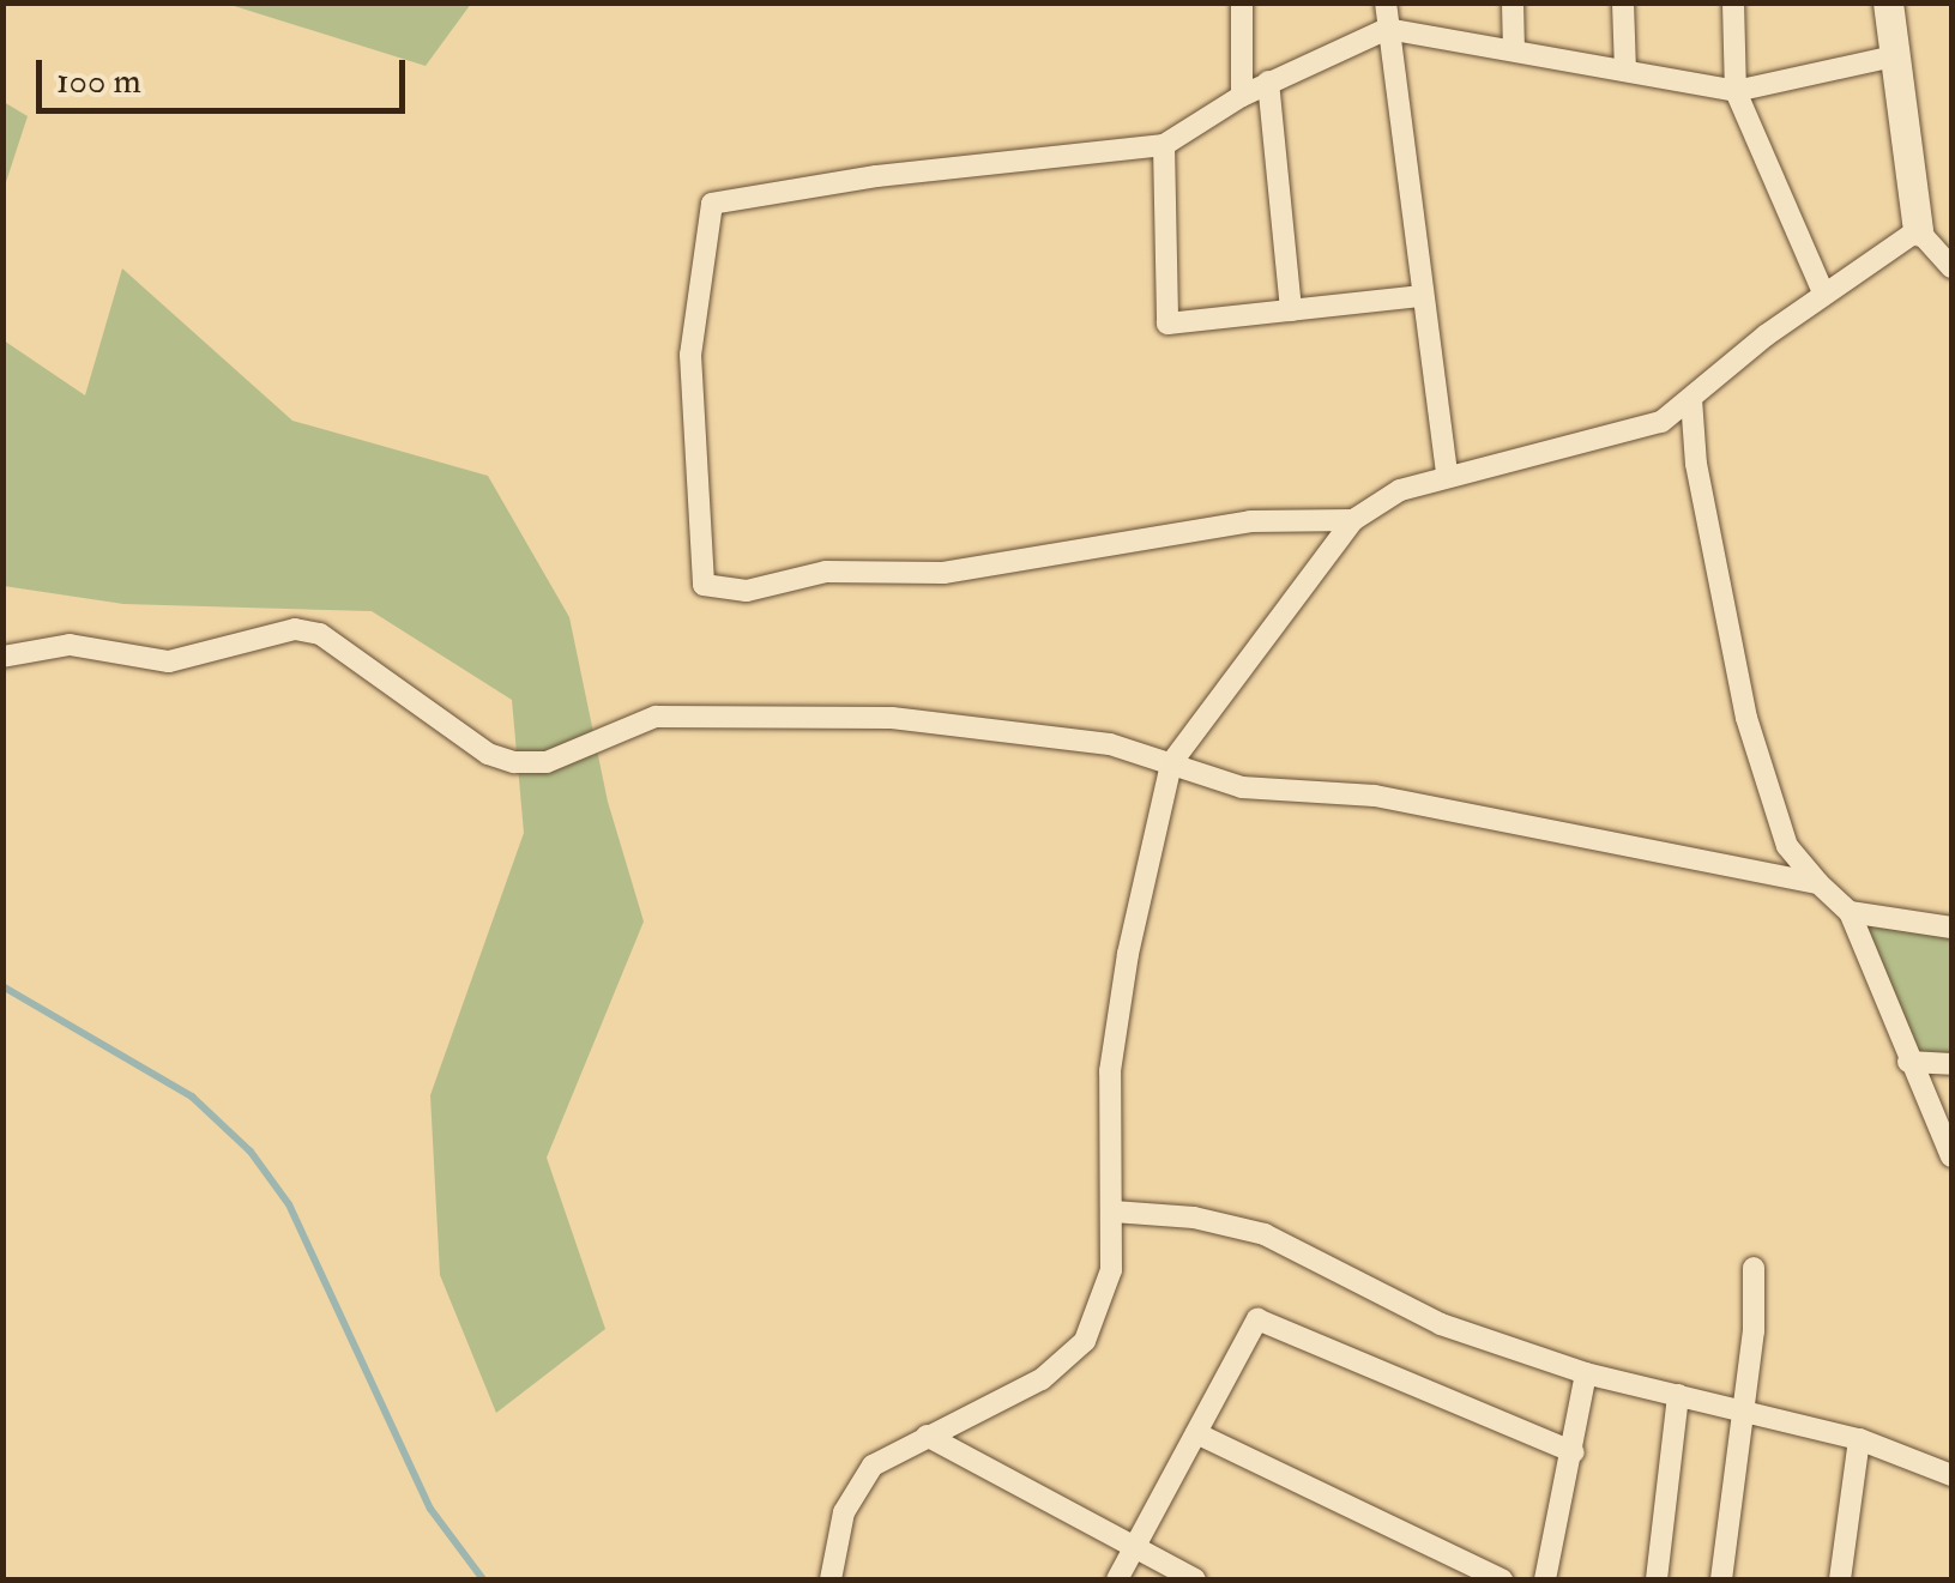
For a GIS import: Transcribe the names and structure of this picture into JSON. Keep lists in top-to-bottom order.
{
  "scale_bar": "100 m"
}
